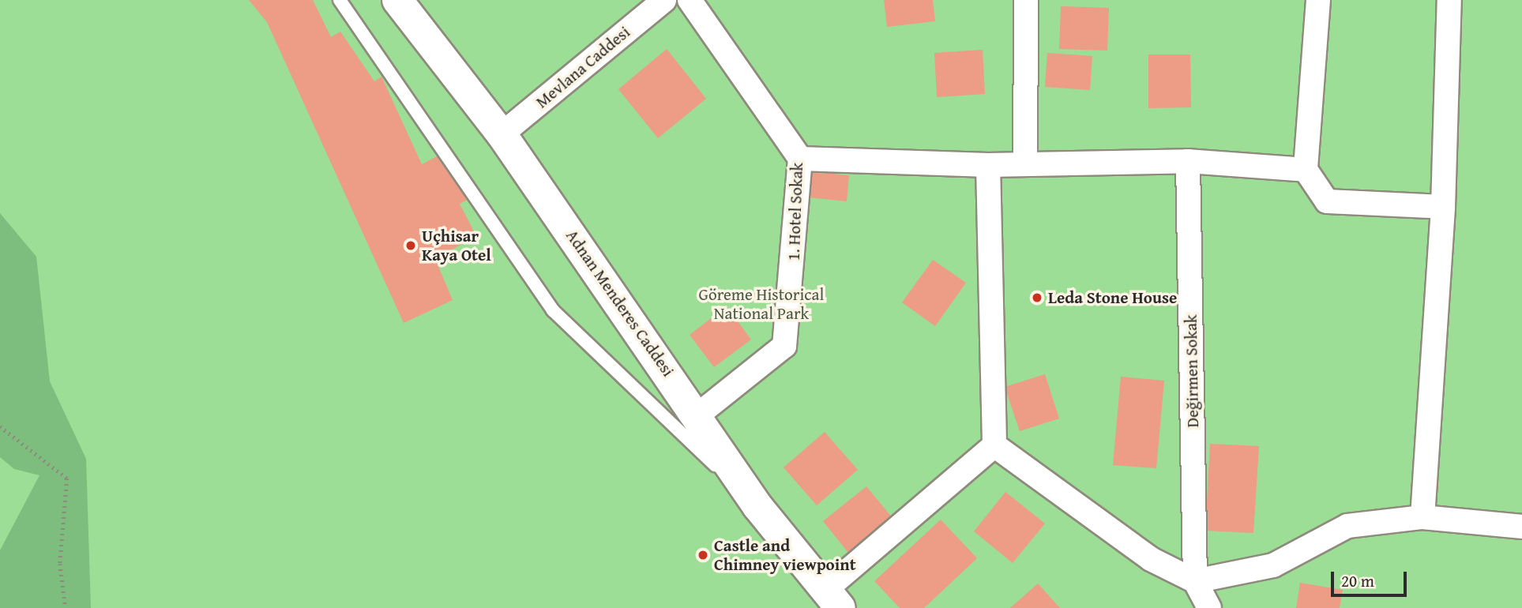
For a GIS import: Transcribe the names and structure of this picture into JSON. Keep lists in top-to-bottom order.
{
  "streets": {
    "street": [
      "Mevlana Caddesi",
      "1. Hotel Sokak",
      "Adnan Menderes Caddesi",
      "Değirmen Sokak"
    ]
  },
  "crossings": [
    ["Mevlana Caddesi", "Adnan Menderes Caddesi"],
    ["1. Hotel Sokak", "Adnan Menderes Caddesi"]
  ],
  "parks": ["Göreme Historical National Park"],
  "places": ["Uçhisar Kaya Otel", "Leda Stone House", "Castle and Chimney viewpoint"],
  "scale_bar": "20 m"
}
